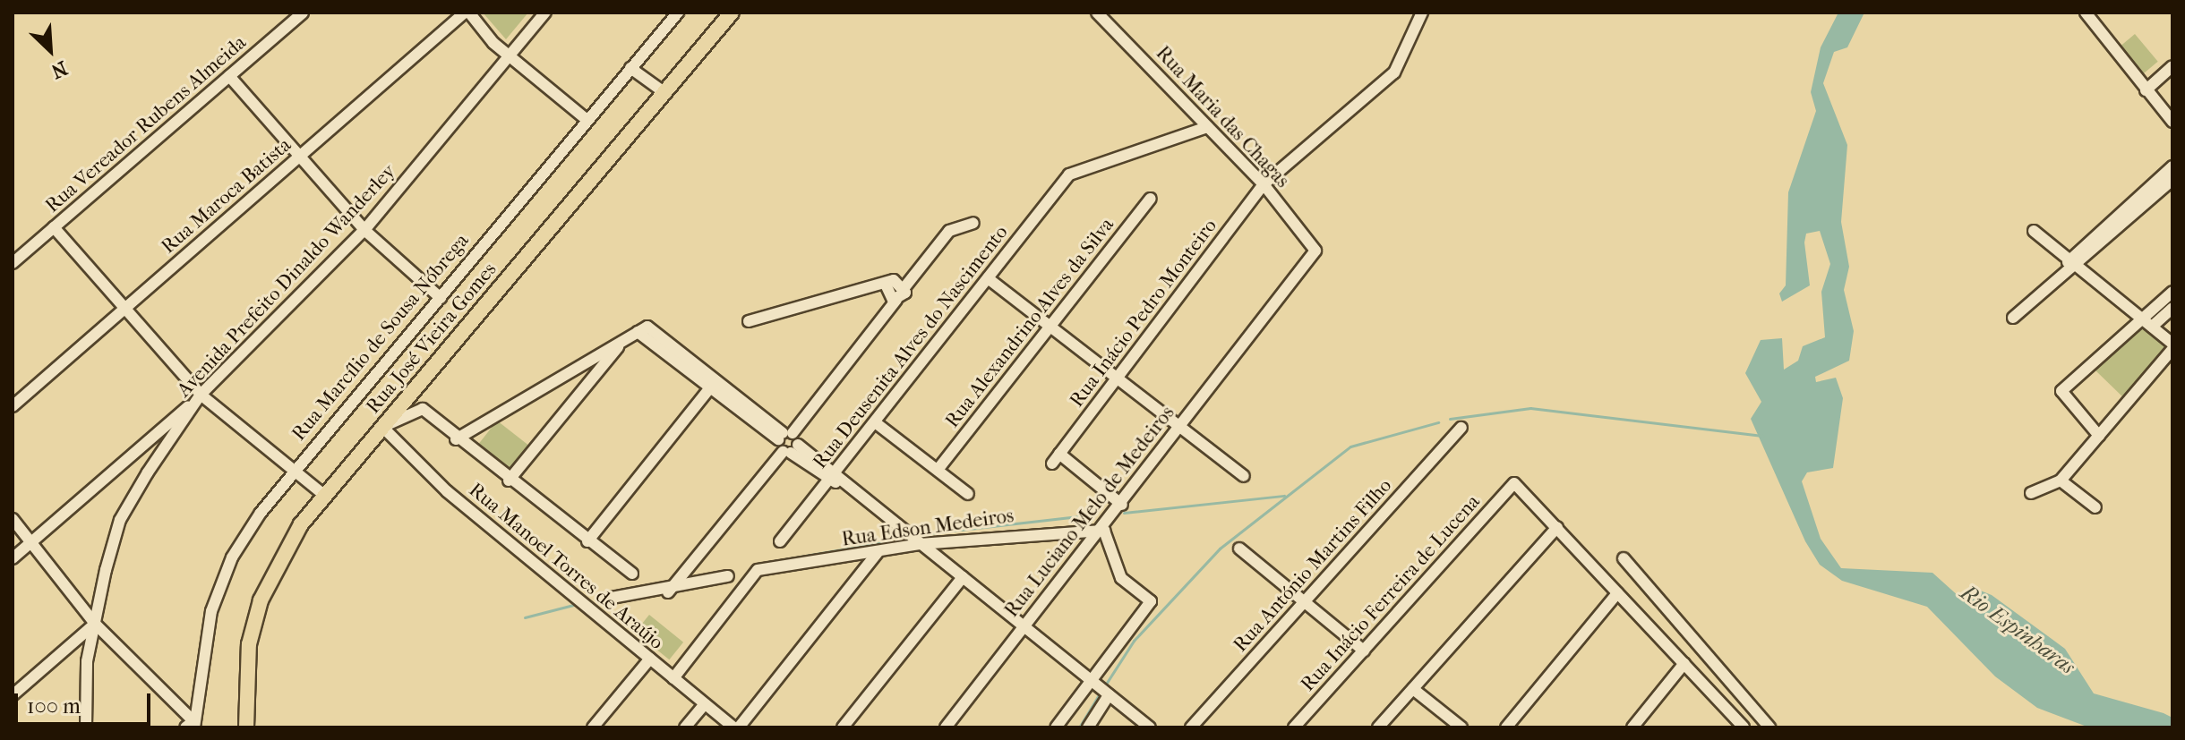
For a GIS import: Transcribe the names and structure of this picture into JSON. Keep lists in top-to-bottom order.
{
  "streets": {
    "main road": ["Rua José Vieira Gomes"],
    "street": [
      "Rua Maria das Chagas",
      "Rua Vereador Rubens Almeida",
      "Rua Maroca Batista",
      "Avenida Prefeito Dinaldo Wanderley",
      "Rua Inácio Pedro Monteiro",
      "Rua Alexandrino Alves da Silva",
      "Rua Marcílio de Sousa Nóbrega",
      "Rua Deusenita Alves do Nascimento",
      "Rua Luciano Melo de Medeiros",
      "Rua Edson Medeiros",
      "Rua António Martins Filho",
      "Rua Manoel Torres de Araújo",
      "Rua Inácio Ferreira de Lucena"
    ]
  },
  "crossings": [
    ["Rua Maria das Chagas", "Rua Inácio Pedro Monteiro"],
    ["Rua Maria das Chagas", "Rua Deusenita Alves do Nascimento"],
    ["Rua Maria das Chagas", "Rua Luciano Melo de Medeiros"],
    ["Rua Inácio Pedro Monteiro", "Rua Luciano Melo de Medeiros"],
    ["Rua José Vieira Gomes", "Rua Manoel Torres de Araújo"],
    ["Rua Luciano Melo de Medeiros", "Rua Edson Medeiros"],
    ["Rua Edson Medeiros", "Rua Manoel Torres de Araújo"]
  ],
  "water": ["Rio Espinharas"],
  "scale_bar": "100 m",
  "north": "bottom right"
}
